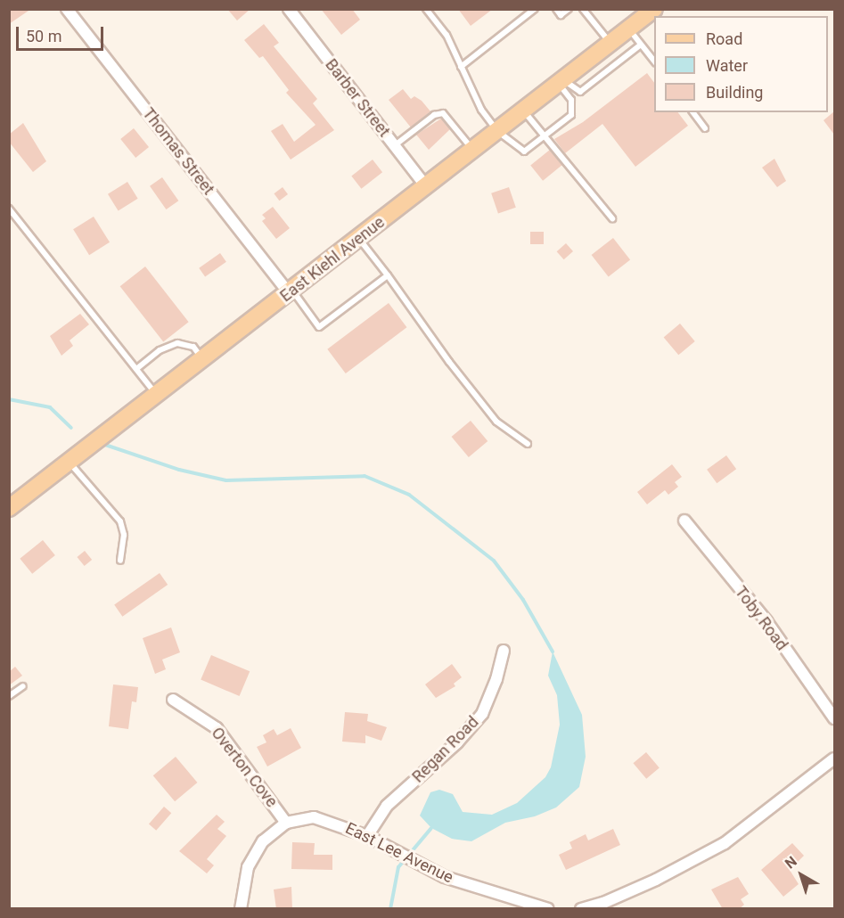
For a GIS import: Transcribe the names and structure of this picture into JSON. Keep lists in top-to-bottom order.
{
  "streets": {
    "main road": ["East Kiehl Avenue"],
    "street": [
      "Barber Street",
      "Thomas Street",
      "Toby Road",
      "Regan Road",
      "Overton Cove",
      "East Lee Avenue"
    ]
  },
  "crossings": [
    ["Barber Street", "East Kiehl Avenue"],
    ["Thomas Street", "East Kiehl Avenue"],
    ["Regan Road", "East Lee Avenue"],
    ["Overton Cove", "East Lee Avenue"]
  ],
  "legend": ["Road", "Water", "Building"],
  "scale_bar": "50 m",
  "north": "top left"
}
